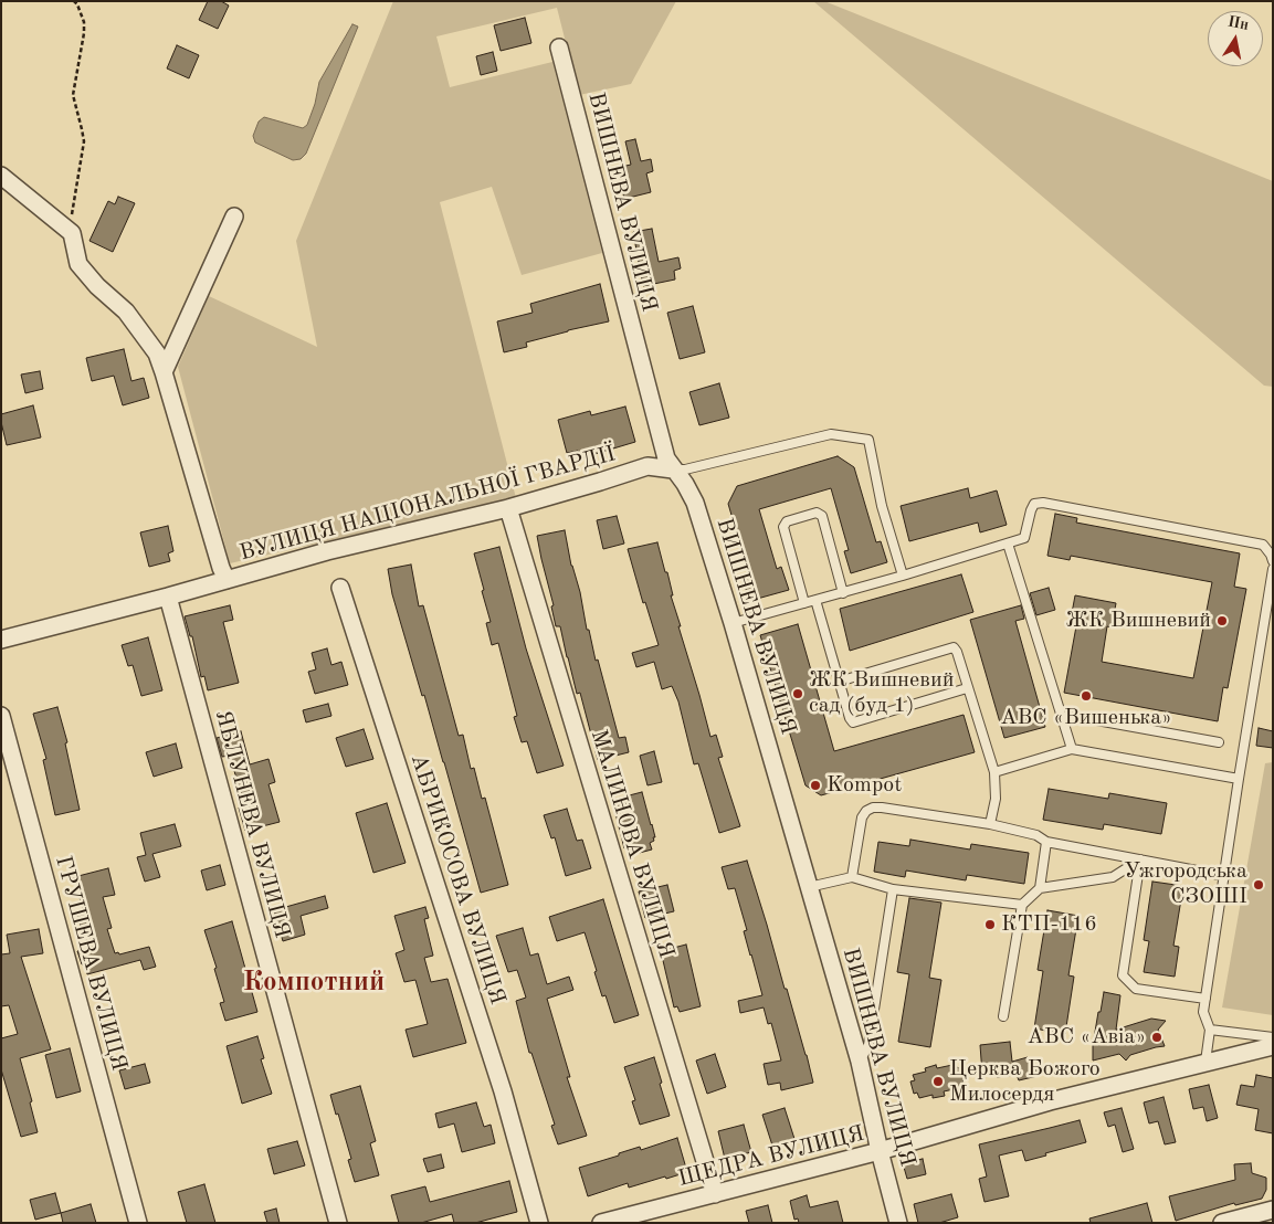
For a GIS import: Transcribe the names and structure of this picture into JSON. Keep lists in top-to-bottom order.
{
  "streets": {
    "street": [
      "ВИШНЕВА ВУЛИЦЯ",
      "ВУЛИЦЯ НАЦІОНАЛЬНОЇ ГВАРДІЇ",
      "ЯБЛУНЕВА ВУЛИЦЯ",
      "МАЛИНОВА ВУЛИЦЯ",
      "АБРИКОСОВА ВУЛИЦЯ",
      "ГРУШЕВА ВУЛИЦЯ",
      "ЩЕДРА ВУЛИЦЯ"
    ]
  },
  "crossings": [
    ["ВИШНЕВА ВУЛИЦЯ", "ВУЛИЦЯ НАЦІОНАЛЬНОЇ ГВАРДІЇ"],
    ["ВИШНЕВА ВУЛИЦЯ", "ЩЕДРА ВУЛИЦЯ"],
    ["ВУЛИЦЯ НАЦІОНАЛЬНОЇ ГВАРДІЇ", "ЯБЛУНЕВА ВУЛИЦЯ"],
    ["ВУЛИЦЯ НАЦІОНАЛЬНОЇ ГВАРДІЇ", "МАЛИНОВА ВУЛИЦЯ"],
    ["МАЛИНОВА ВУЛИЦЯ", "ЩЕДРА ВУЛИЦЯ"]
  ],
  "districts": ["Компотний"],
  "places": [
    "ЖК Вишневий",
    "ЖК Вишневий сад (буд 1)",
    "ABC «Вишенька»",
    "Kompot",
    "Ужгородська СЗОШІ",
    "КТП-116",
    "ABC «Авіа»",
    "Церква Божого Милосердя"
  ],
  "north": "top"
}
